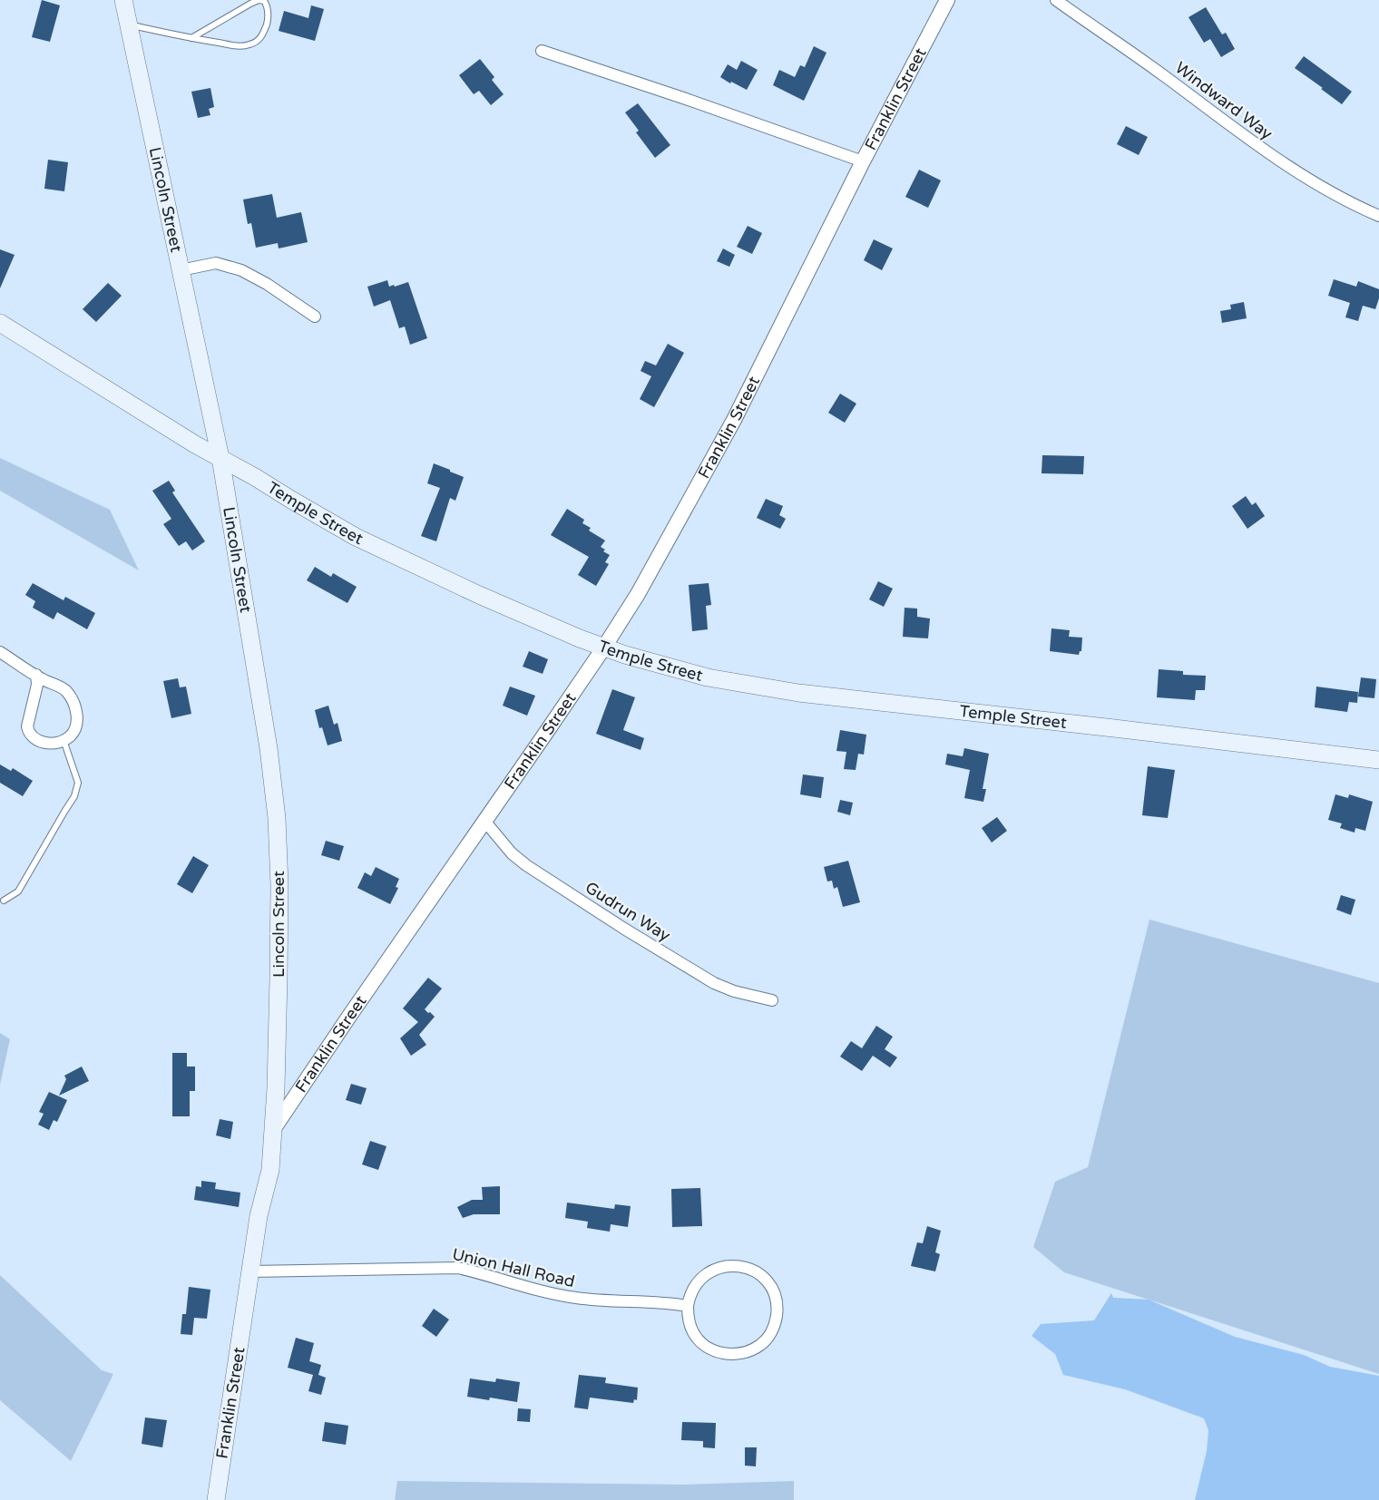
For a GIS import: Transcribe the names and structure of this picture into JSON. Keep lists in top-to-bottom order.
{
  "streets": {
    "main road": ["Franklin Street", "Lincoln Street", "Temple Street"],
    "street": ["Windward Way", "Gudrun Way", "Union Hall Road"]
  },
  "crossings": [
    ["Franklin Street", "Lincoln Street"],
    ["Franklin Street", "Temple Street"],
    ["Franklin Street", "Gudrun Way"],
    ["Franklin Street", "Union Hall Road"],
    ["Lincoln Street", "Temple Street"]
  ]
}
